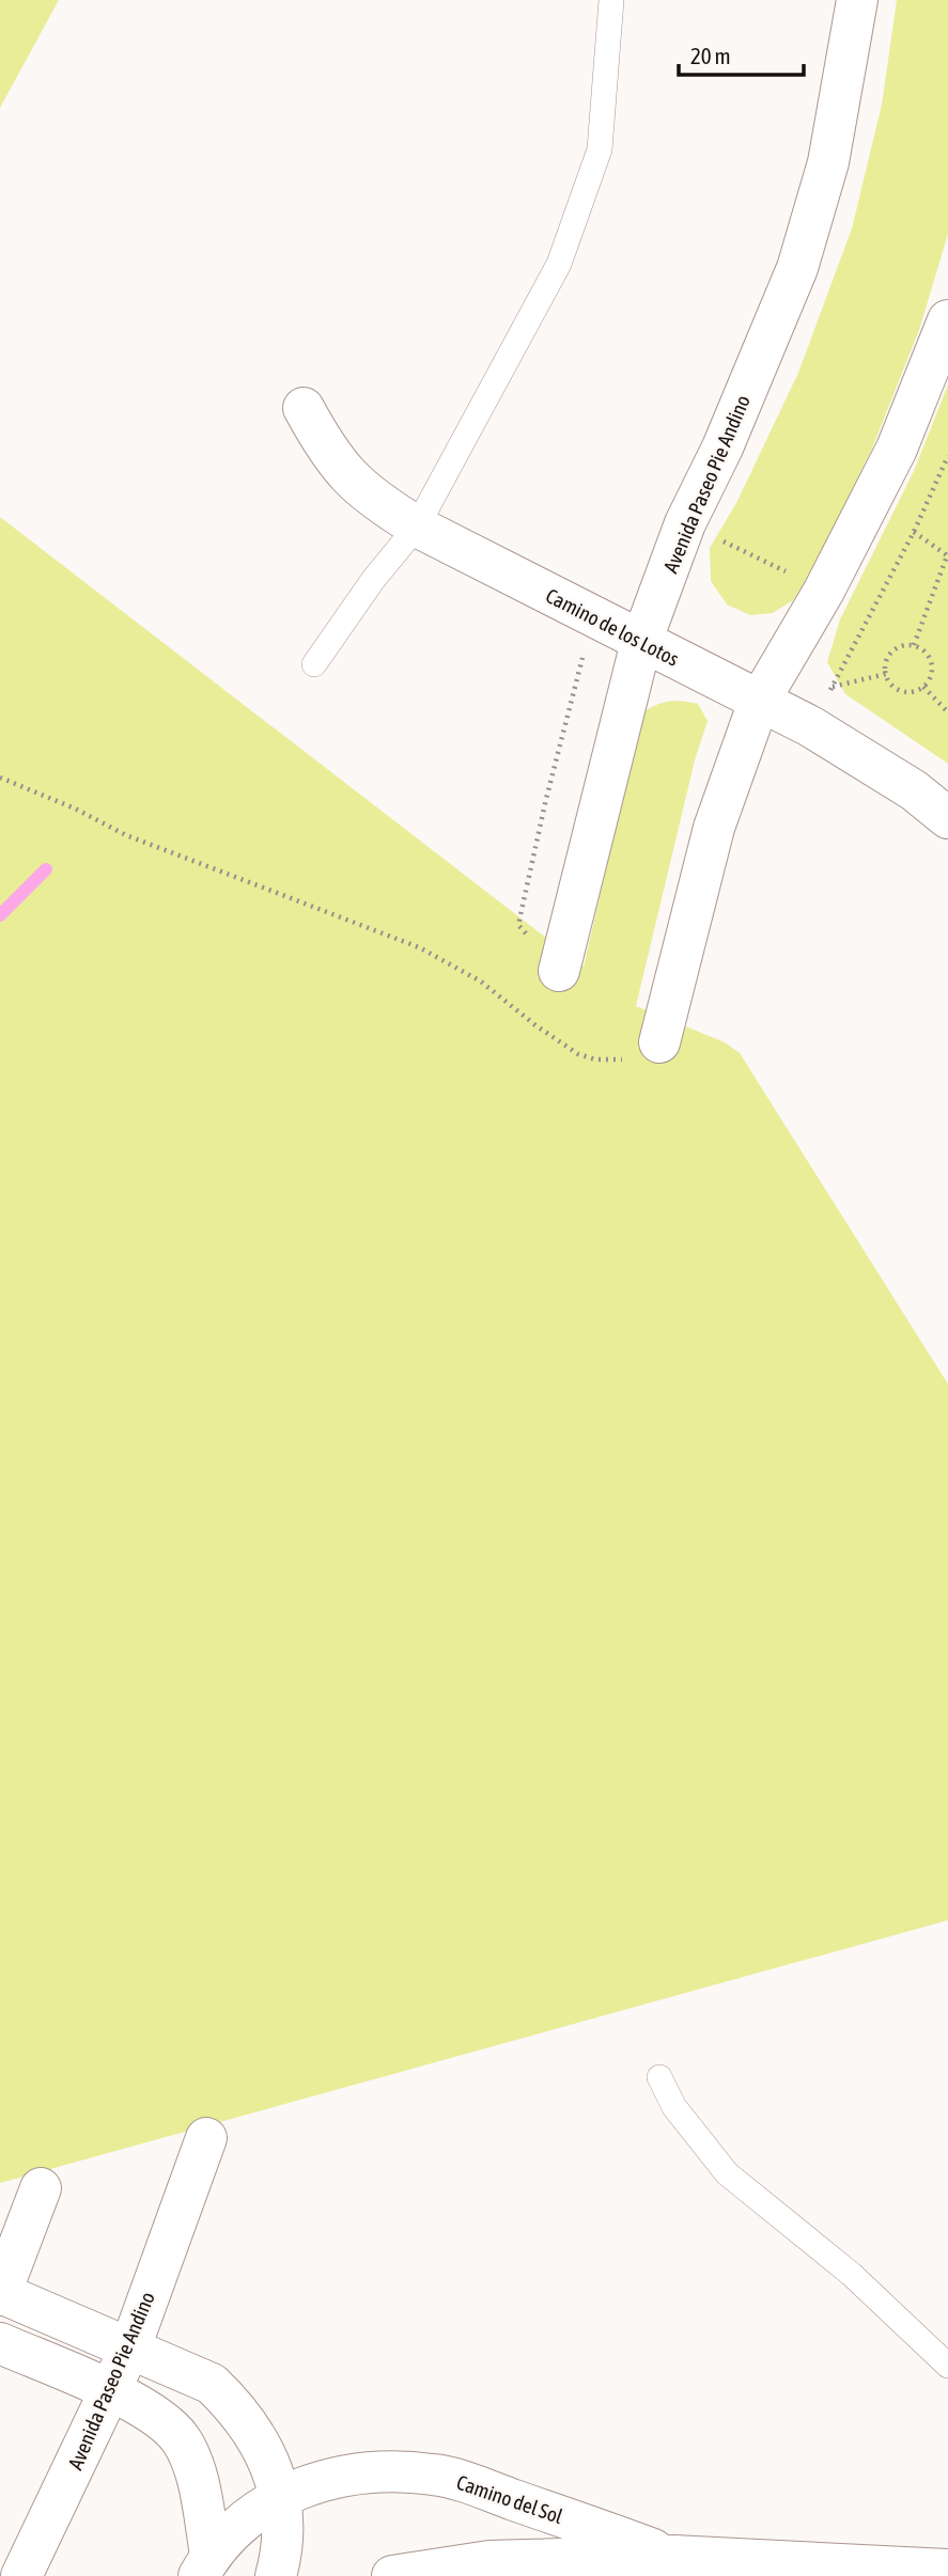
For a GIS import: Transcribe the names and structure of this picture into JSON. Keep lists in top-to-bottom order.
{
  "streets": {
    "street": ["Avenida Paseo Pie Andino", "Camino de los Lotos", "Camino del Sol"]
  },
  "crossings": [
    ["Avenida Paseo Pie Andino", "Camino de los Lotos"]
  ],
  "scale_bar": "20 m"
}
